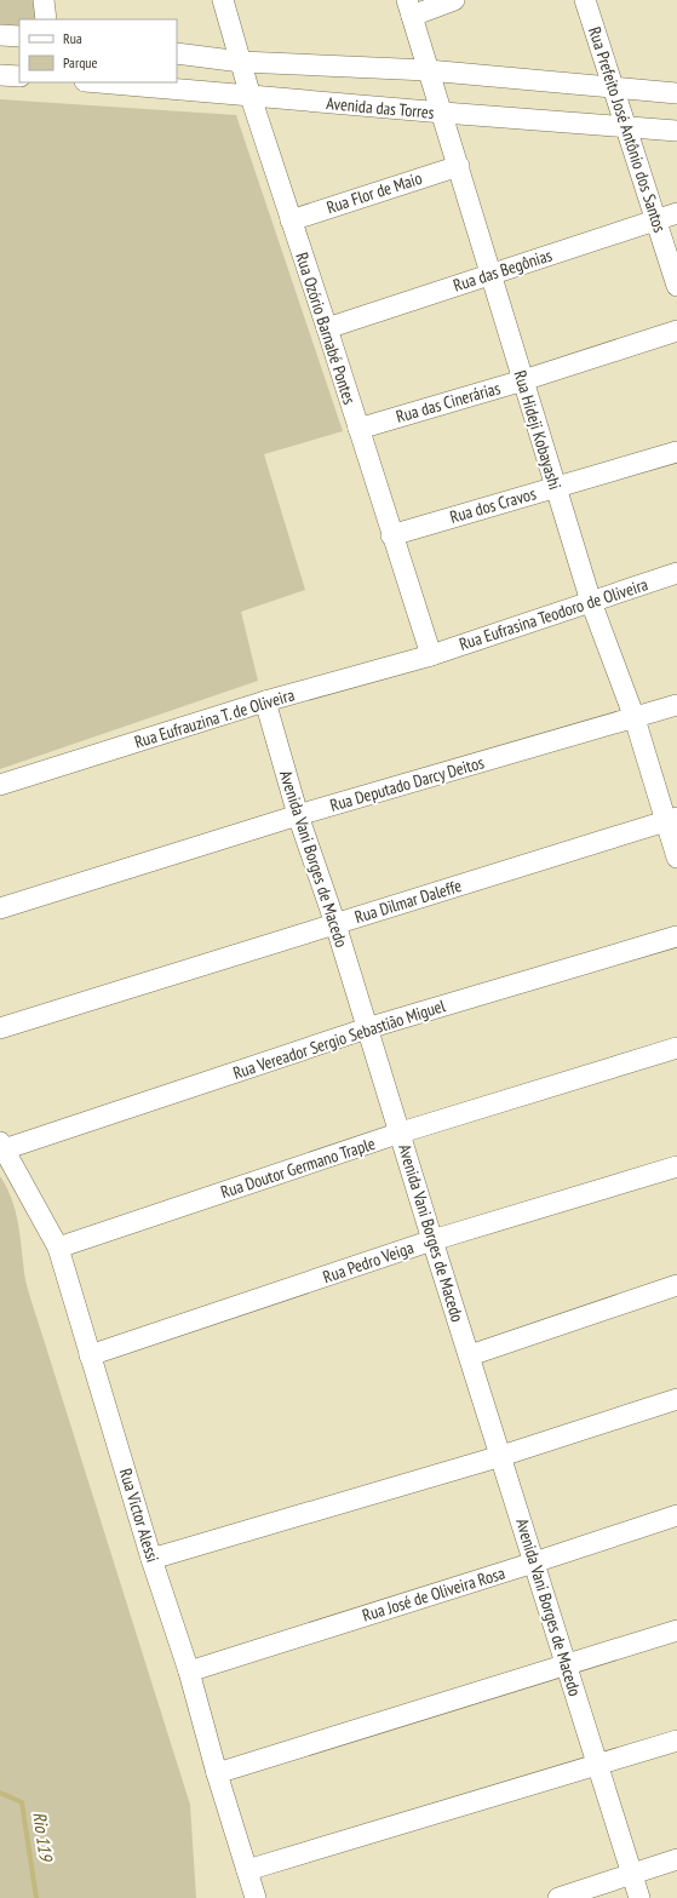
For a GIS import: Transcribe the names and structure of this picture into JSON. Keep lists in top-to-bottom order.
{
  "streets": {
    "street": [
      "Avenida das Torres",
      "Rua Prefeito José Antônio dos Santos",
      "Rua Flor de Maio",
      "Rua das Begônias",
      "Rua Ozório Barnabé Pontes",
      "Rua das Cinerárias",
      "Rua Hideji Kobayashi",
      "Rua dos Cravos",
      "Rua Eufrasina Teodoro de Oliveira",
      "Rua Eufrauzina T. de Oliveira",
      "Rua Deputado Darcy Deitos",
      "Avenida Vani Borges de Macedo",
      "Rua Dilmar Daleffe",
      "Rua Vereador Sergio Sebastião Miguel",
      "Rua Doutor Germano Traple",
      "Rua Pedro Veiga",
      "Rua Victor Alessi",
      "Rua José de Oliveira Rosa"
    ]
  },
  "crossings": [
    ["Avenida das Torres", "Rua Prefeito José Antônio dos Santos"],
    ["Avenida das Torres", "Rua Ozório Barnabé Pontes"],
    ["Avenida das Torres", "Rua Hideji Kobayashi"],
    ["Rua Prefeito José Antônio dos Santos", "Rua das Begônias"],
    ["Rua Flor de Maio", "Rua Ozório Barnabé Pontes"],
    ["Rua Flor de Maio", "Rua Hideji Kobayashi"],
    ["Rua das Begônias", "Rua Ozório Barnabé Pontes"],
    ["Rua das Begônias", "Rua Hideji Kobayashi"],
    ["Rua Ozório Barnabé Pontes", "Rua das Cinerárias"],
    ["Rua Ozório Barnabé Pontes", "Rua dos Cravos"],
    ["Rua Ozório Barnabé Pontes", "Rua Eufrasina Teodoro de Oliveira"],
    ["Rua Ozório Barnabé Pontes", "Rua Eufrauzina T. de Oliveira"],
    ["Rua das Cinerárias", "Rua Hideji Kobayashi"],
    ["Rua Hideji Kobayashi", "Rua dos Cravos"],
    ["Rua Hideji Kobayashi", "Rua Eufrasina Teodoro de Oliveira"],
    ["Rua Hideji Kobayashi", "Rua Deputado Darcy Deitos"],
    ["Rua Hideji Kobayashi", "Rua Dilmar Daleffe"],
    ["Rua Eufrasina Teodoro de Oliveira", "Rua Eufrauzina T. de Oliveira"],
    ["Rua Eufrauzina T. de Oliveira", "Avenida Vani Borges de Macedo"],
    ["Rua Deputado Darcy Deitos", "Avenida Vani Borges de Macedo"],
    ["Avenida Vani Borges de Macedo", "Rua Dilmar Daleffe"],
    ["Avenida Vani Borges de Macedo", "Rua Vereador Sergio Sebastião Miguel"],
    ["Avenida Vani Borges de Macedo", "Rua Doutor Germano Traple"],
    ["Avenida Vani Borges de Macedo", "Rua Pedro Veiga"],
    ["Avenida Vani Borges de Macedo", "Rua José de Oliveira Rosa"],
    ["Rua Vereador Sergio Sebastião Miguel", "Rua Victor Alessi"],
    ["Rua Doutor Germano Traple", "Rua Victor Alessi"],
    ["Rua Pedro Veiga", "Rua Victor Alessi"],
    ["Rua Victor Alessi", "Rua José de Oliveira Rosa"]
  ],
  "water": ["Rio 119"],
  "legend": ["Rua", "Parque"]
}
